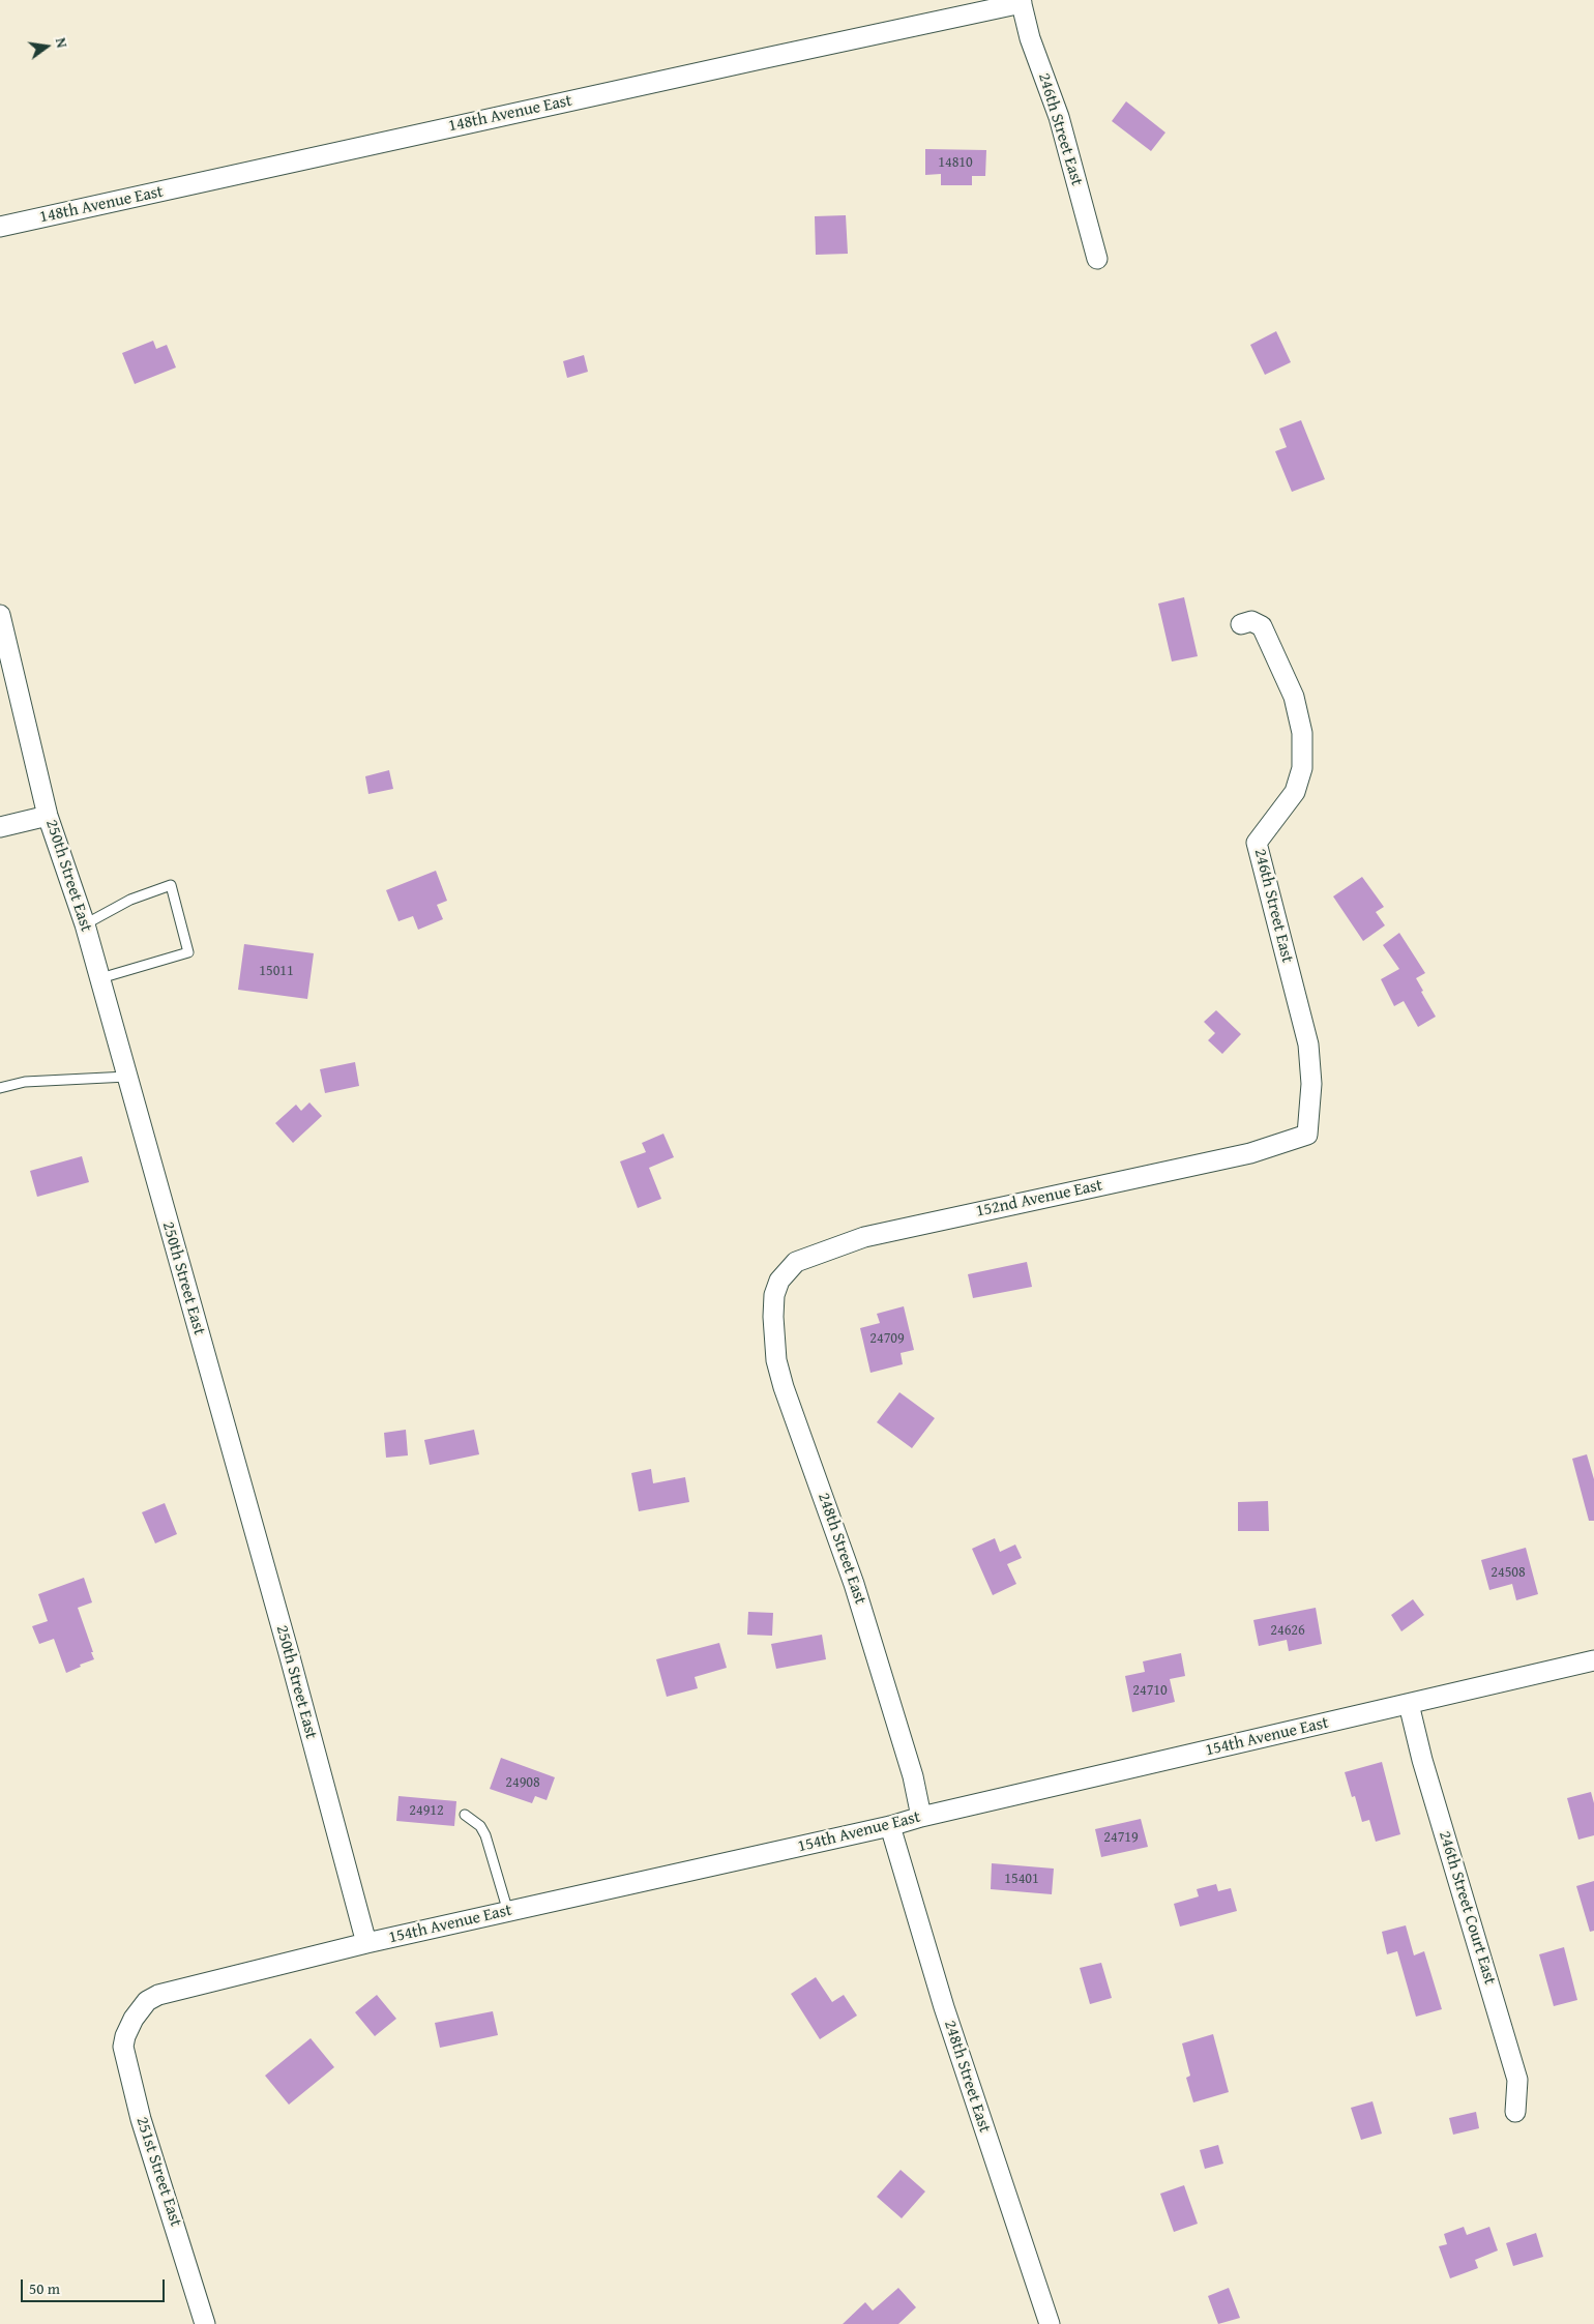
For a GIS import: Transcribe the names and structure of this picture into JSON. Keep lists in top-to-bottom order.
{
  "streets": {
    "street": [
      "148th Avenue East",
      "246th Street East",
      "250th Street East",
      "152nd Avenue East",
      "248th Street East",
      "154th Avenue East",
      "246th Street Court East",
      "251st Street East"
    ]
  },
  "crossings": [
    ["148th Avenue East", "246th Street East"],
    ["246th Street East", "152nd Avenue East"],
    ["250th Street East", "154th Avenue East"],
    ["152nd Avenue East", "248th Street East"],
    ["248th Street East", "154th Avenue East"],
    ["154th Avenue East", "246th Street Court East"],
    ["154th Avenue East", "251st Street East"]
  ],
  "house_numbers": [
    "14810",
    "15011",
    "24709",
    "24508",
    "24626",
    "24710",
    "24908",
    "24912",
    "24719",
    "15401"
  ],
  "scale_bar": "50 m",
  "north": "right"
}
